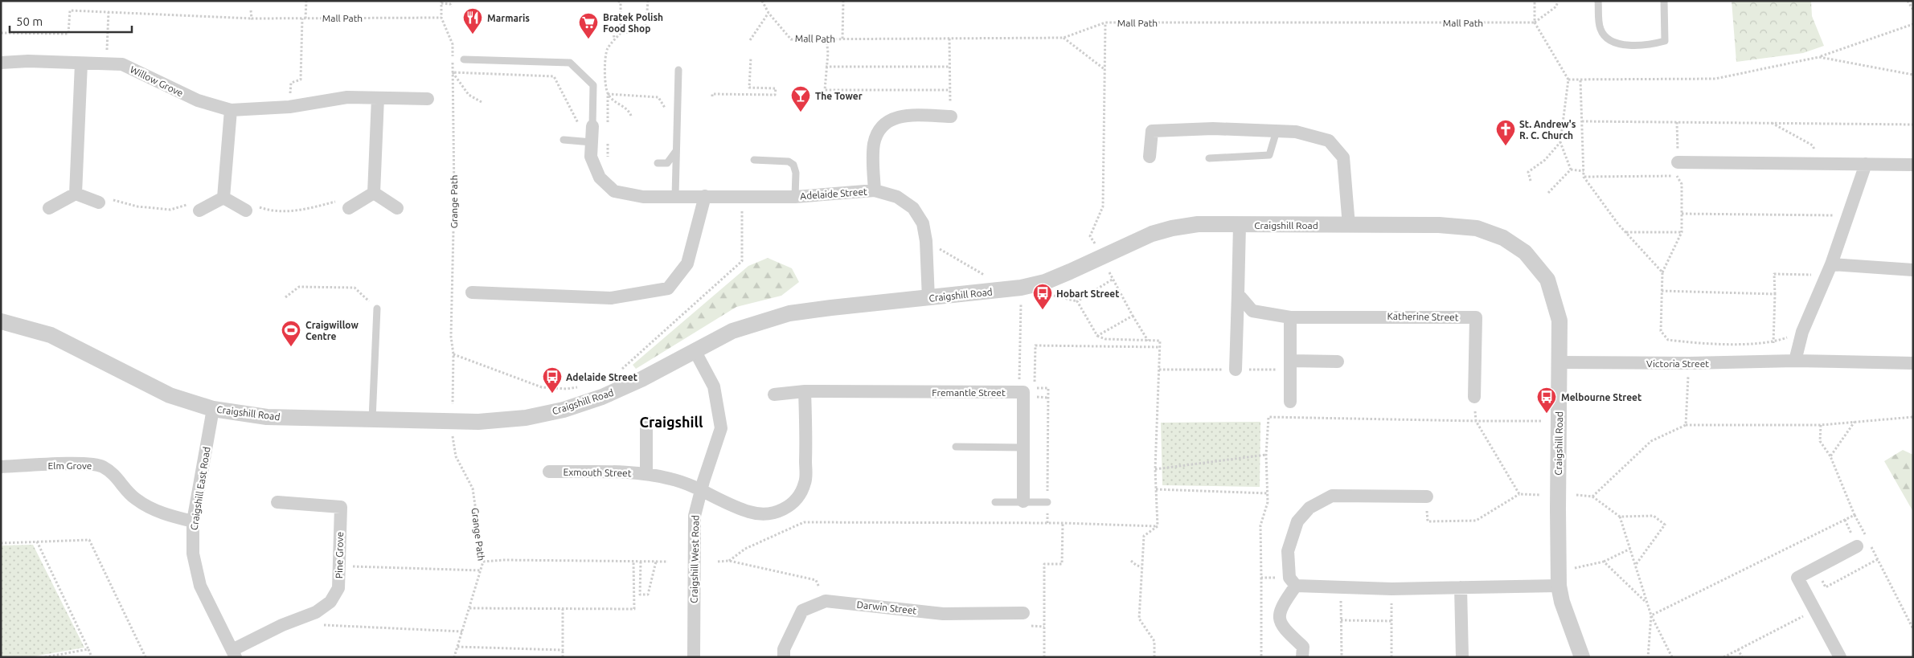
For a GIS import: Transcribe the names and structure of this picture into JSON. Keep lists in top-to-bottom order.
{
  "streets": {
    "street": [
      "Willow Grove",
      "Adelaide Street",
      "Craigshill Road",
      "Katherine Street",
      "Victoria Street",
      "Fremantle Street",
      "Elm Grove",
      "Exmouth Street",
      "Craigshill East Road",
      "Pine Grove",
      "Craigshill West Road",
      "Darwin Street"
    ],
    "path": ["Mall Path", "Grange Path"]
  },
  "crossings": [
    ["Mall Path", "Grange Path"],
    ["Adelaide Street", "Craigshill Road"],
    ["Craigshill Road", "Victoria Street"],
    ["Craigshill Road", "Craigshill East Road"],
    ["Craigshill Road", "Craigshill West Road"],
    ["Elm Grove", "Craigshill East Road"],
    ["Exmouth Street", "Craigshill West Road"],
    ["Craigshill East Road", "Pine Grove"]
  ],
  "districts": ["Craigshill"],
  "places": {
    "restaurant": ["Marmaris"],
    "supermarket": ["Bratek Polish Food Shop"],
    "bar": ["The Tower"],
    "church": ["St. Andrew's R. C. Church"],
    "bus stop": ["Hobart Street", "Adelaide Street", "Melbourne Street"],
    "sports": ["Craigwillow Centre"]
  },
  "scale_bar": "50 m"
}
